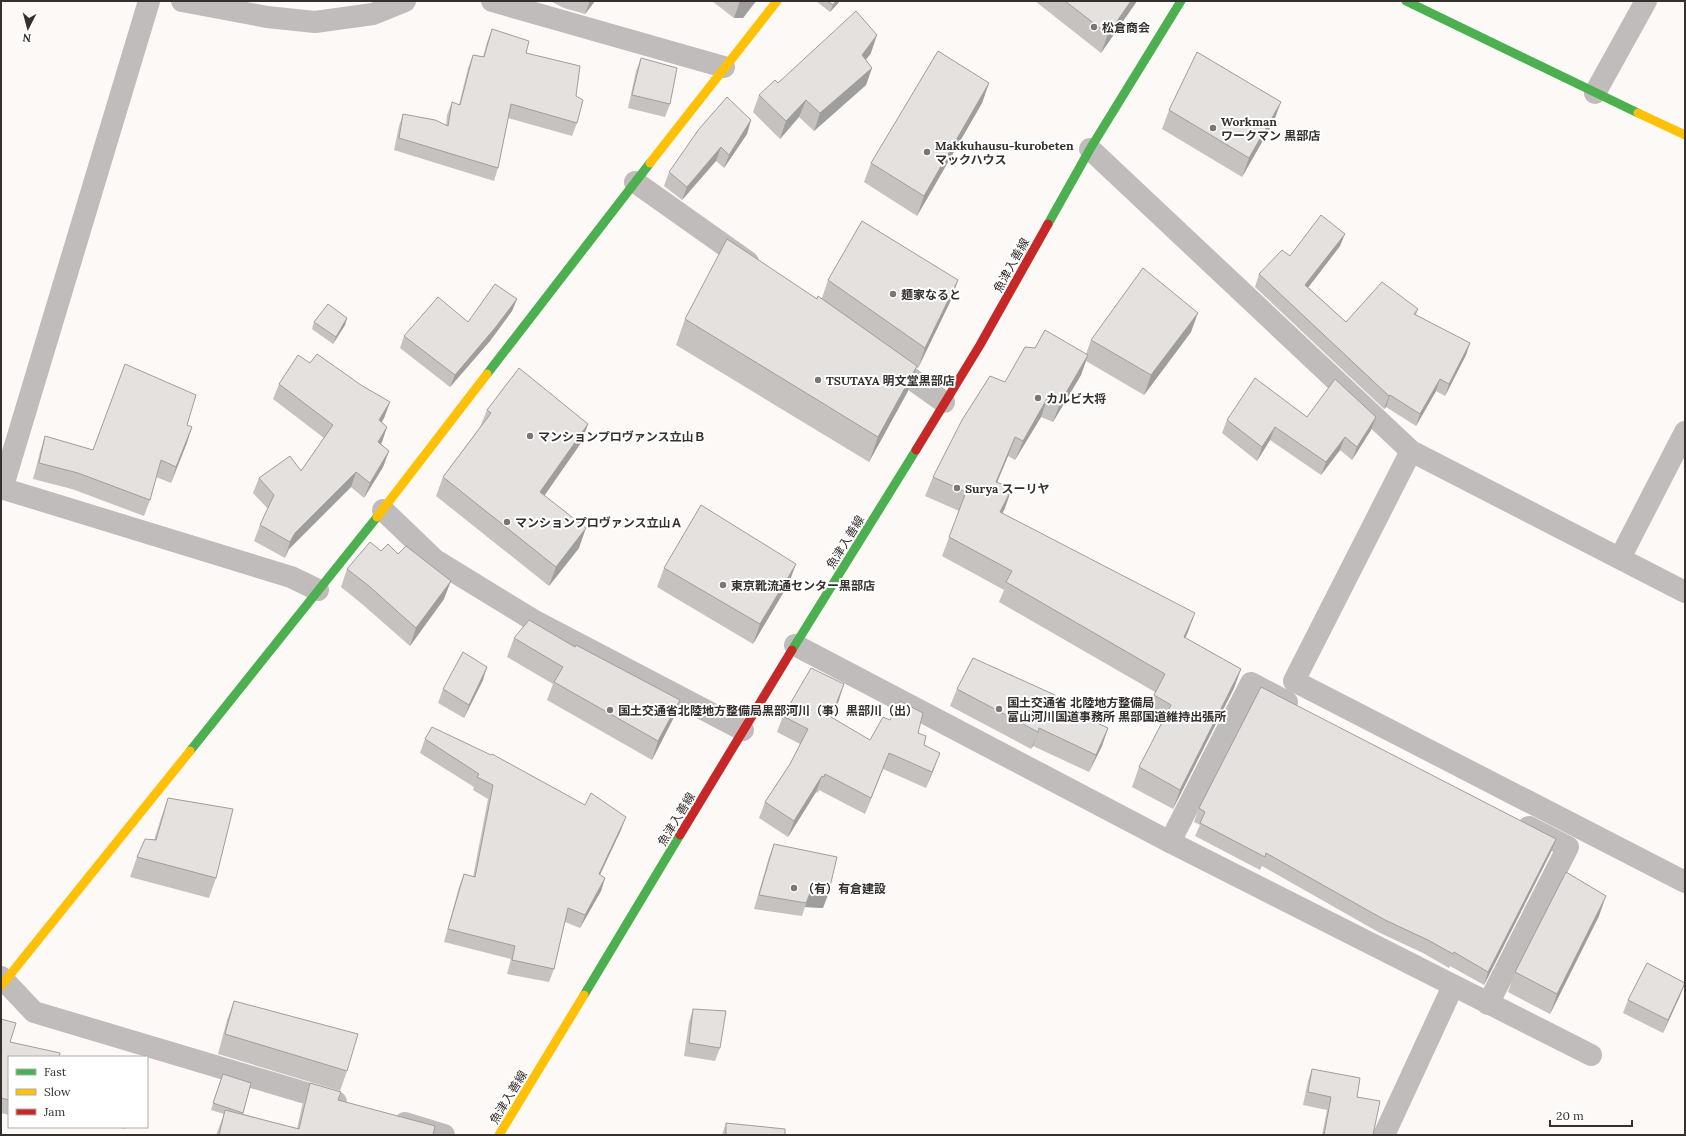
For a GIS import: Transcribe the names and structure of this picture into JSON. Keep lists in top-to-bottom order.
{
  "streets": {
    "street": ["魚津入善線"]
  },
  "places": [
    "松倉商会",
    "Workman ワークマン 黒部店",
    "Makkuhausu-kurobeten マックハウス",
    "麺家なると",
    "TSUTAYA 明文堂黒部店",
    "カルビ大将",
    "マンションプロヴァンス立山Ｂ",
    "Surya スーリヤ",
    "マンションプロヴァンス立山Ａ",
    "東京靴流通センター黒部店",
    "国土交通省 北陸地方整備局 富山河川国道事務所 黒部国道維持出張所",
    "国土交通省北陸地方整備局黒部河川（事）黒部川（出）",
    "（有）有倉建設"
  ],
  "legend": ["Fast", "Slow", "Jam"],
  "scale_bar": "20 m",
  "north": "bottom"
}
